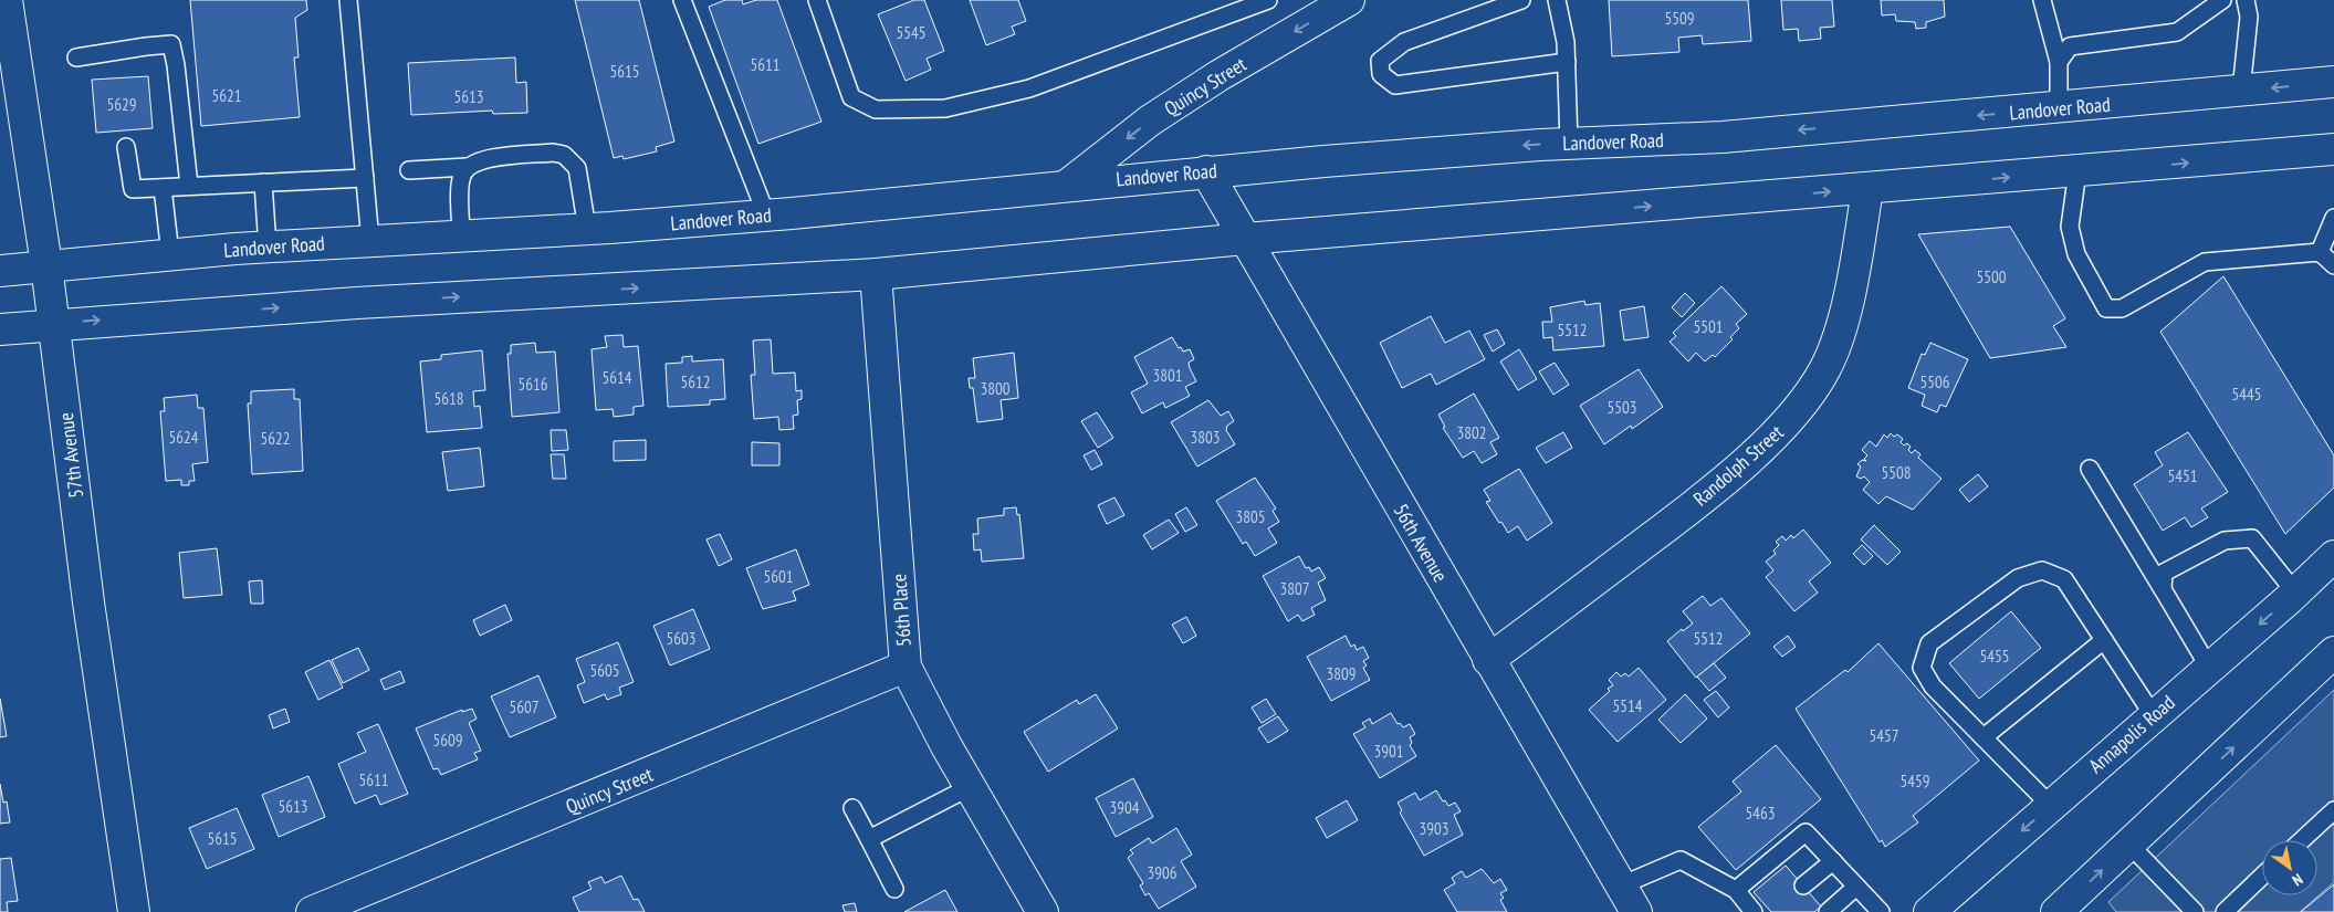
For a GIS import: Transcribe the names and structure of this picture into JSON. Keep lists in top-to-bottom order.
{
  "streets": {
    "main road": [
      "Quincy Street",
      "Landover Road",
      "57th Avenue",
      "Randolph Street",
      "56th Avenue",
      "56th Place",
      "Annapolis Road"
    ]
  },
  "crossings": [
    ["Quincy Street", "Landover Road"],
    ["Quincy Street", "56th Place"],
    ["Landover Road", "57th Avenue"],
    ["Landover Road", "56th Avenue"],
    ["Randolph Street", "56th Avenue"]
  ],
  "house_numbers": [
    "5509",
    "5545",
    "5611",
    "5615",
    "5621",
    "5613",
    "5629",
    "5500",
    "5501",
    "5512",
    "3801",
    "5614",
    "5612",
    "5506",
    "5616",
    "3800",
    "5445",
    "5618",
    "5503",
    "3802",
    "5624",
    "3803",
    "5622",
    "5508",
    "5451",
    "3805",
    "5601",
    "3807",
    "5603",
    "5512",
    "5455",
    "5605",
    "3809",
    "5514",
    "5607",
    "5457",
    "5609",
    "3901",
    "5611",
    "5459",
    "5613",
    "3904",
    "5463",
    "3903",
    "5615",
    "3906"
  ],
  "north": "bottom right"
}
